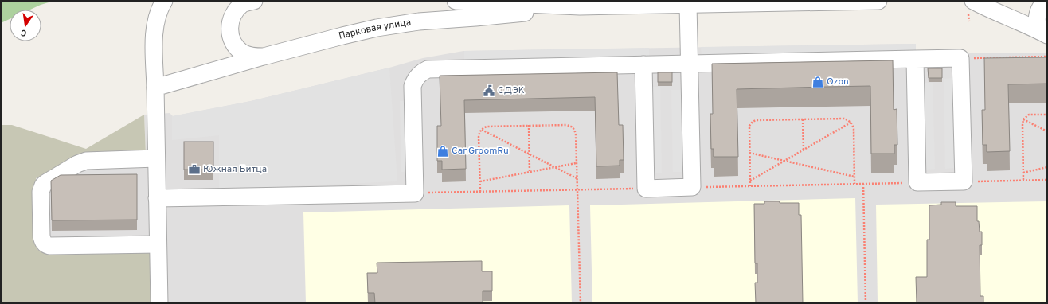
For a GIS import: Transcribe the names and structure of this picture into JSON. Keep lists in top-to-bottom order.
{
  "streets": {
    "street": ["Парковая улица"]
  },
  "places": {
    "shop": ["Ozon", "CanGroomRu"],
    "public building": ["СДЭК"],
    "office": ["Южная Битца"]
  },
  "north": "bottom"
}
